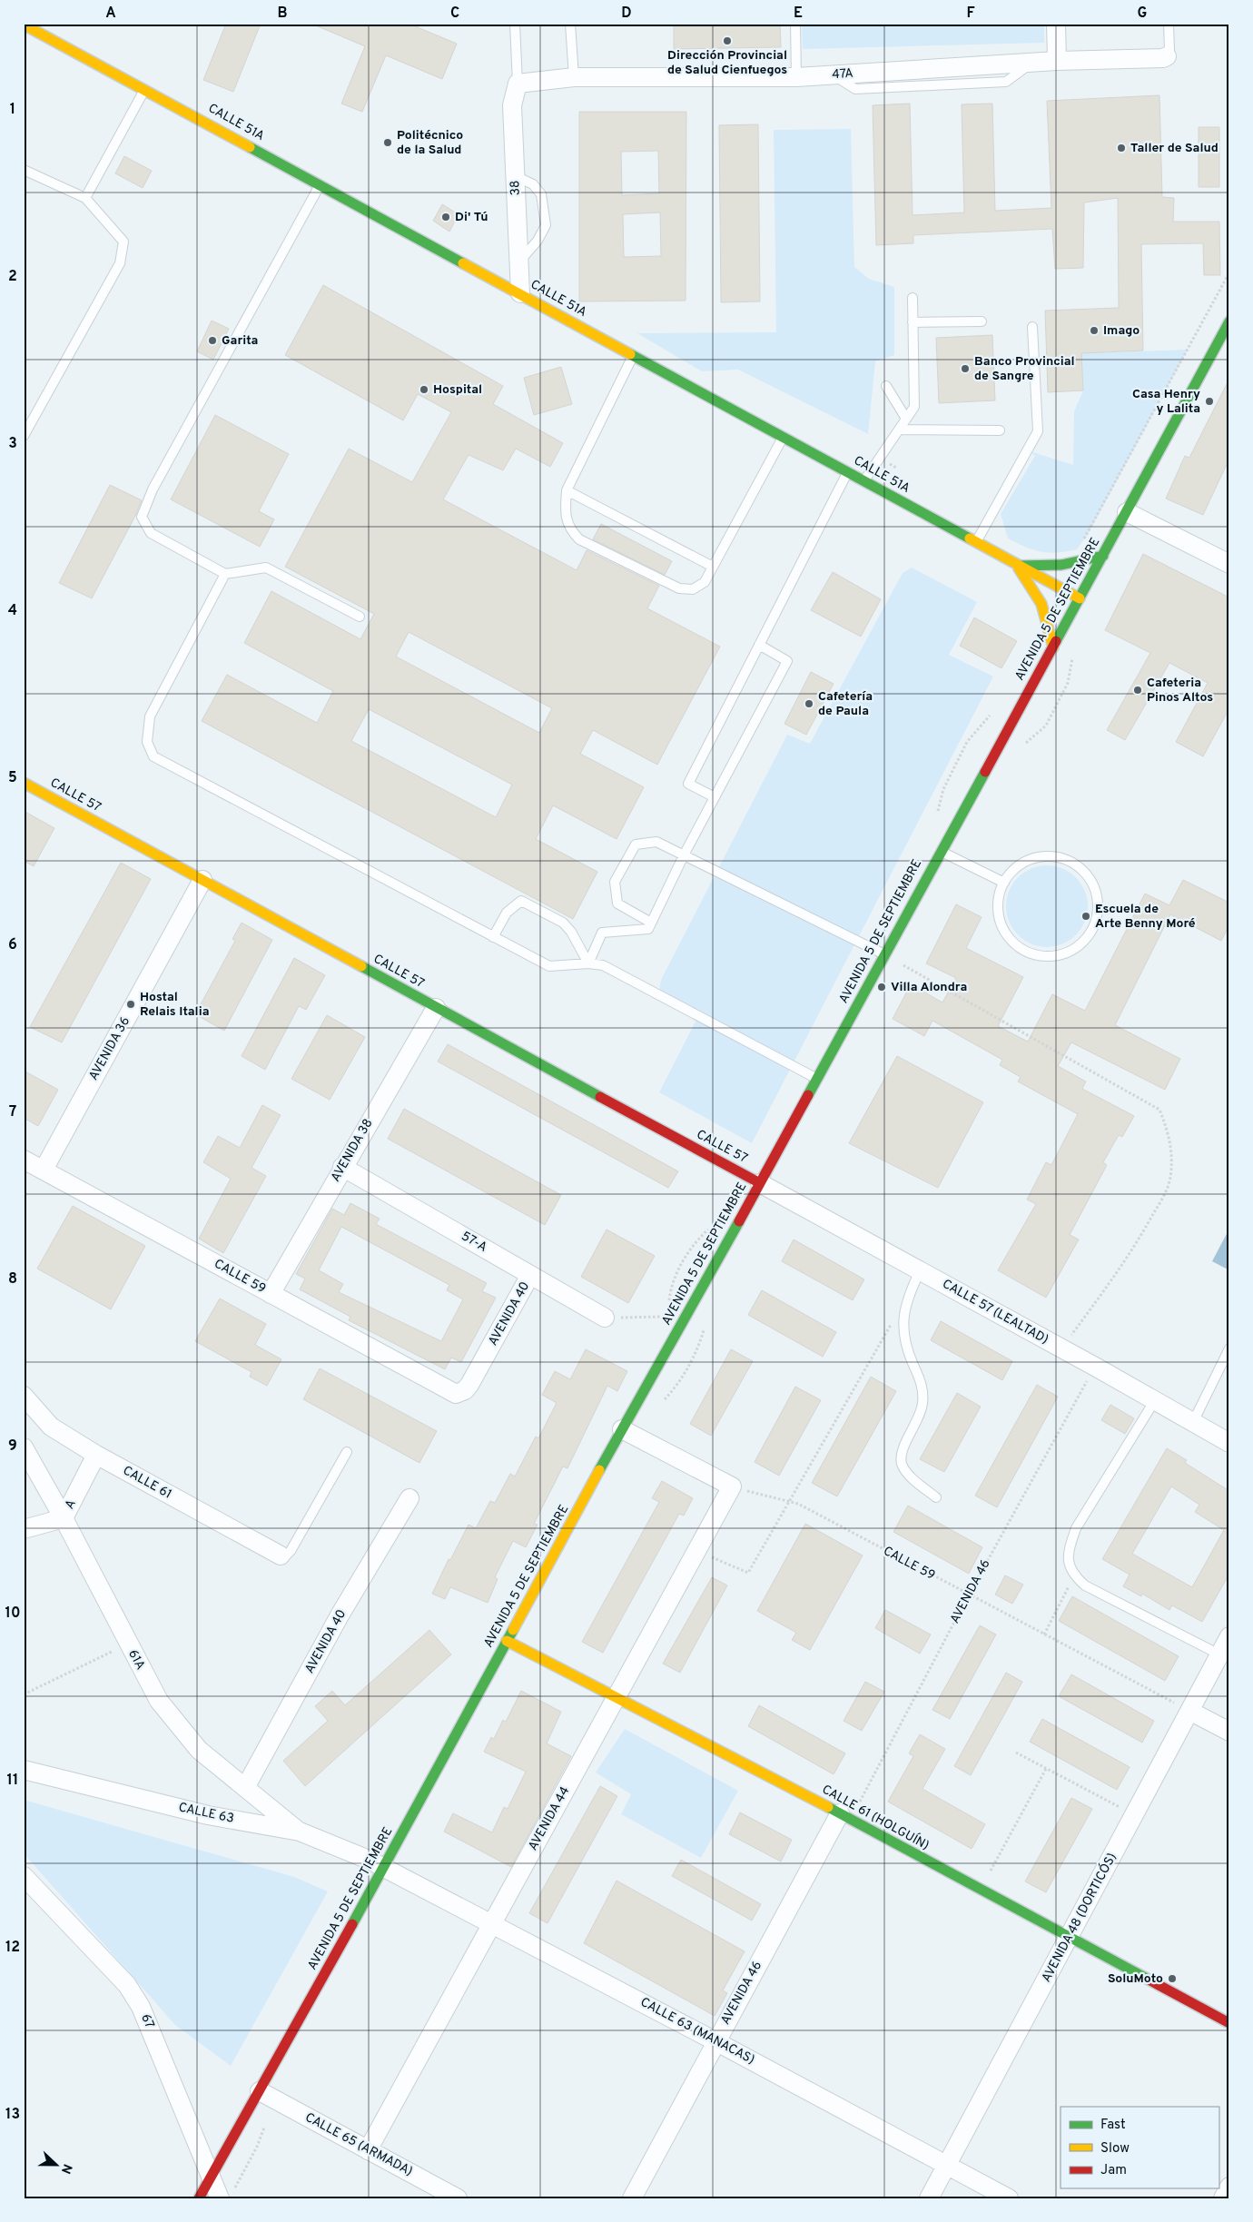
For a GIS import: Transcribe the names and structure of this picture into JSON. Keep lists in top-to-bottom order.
{
  "streets": {
    "main road": [
      "CALLE 51A",
      "AVENIDA 5 DE SEPTIEMBRE",
      "CALLE 57",
      "CALLE 61 (HOLGUÍN)"
    ],
    "street": [
      "47A",
      "38",
      "AVENIDA 36",
      "AVENIDA 38",
      "57-A",
      "CALLE 59",
      "CALLE 57 (LEALTAD)",
      "AVENIDA 40",
      "CALLE 61",
      "A",
      "AVENIDA 46",
      "61A",
      "CALLE 63",
      "AVENIDA 44",
      "AVENIDA 48 (DORTICÓS)",
      "67",
      "CALLE 63 (MANACAS)",
      "CALLE 65 (ARMADA)"
    ]
  },
  "crossings": [
    ["47A", "38"],
    ["CALLE 51A", "38"],
    ["CALLE 51A", "AVENIDA 5 DE SEPTIEMBRE"],
    ["AVENIDA 5 DE SEPTIEMBRE", "CALLE 57"],
    ["AVENIDA 5 DE SEPTIEMBRE", "CALLE 57 (LEALTAD)"],
    ["AVENIDA 5 DE SEPTIEMBRE", "CALLE 63"],
    ["AVENIDA 5 DE SEPTIEMBRE", "CALLE 61 (HOLGUÍN)"],
    ["AVENIDA 5 DE SEPTIEMBRE", "67"],
    ["AVENIDA 5 DE SEPTIEMBRE", "CALLE 63 (MANACAS)"],
    ["AVENIDA 5 DE SEPTIEMBRE", "CALLE 65 (ARMADA)"],
    ["CALLE 57", "AVENIDA 36"],
    ["CALLE 57", "AVENIDA 38"],
    ["CALLE 57", "CALLE 57 (LEALTAD)"],
    ["AVENIDA 36", "CALLE 59"],
    ["AVENIDA 38", "57-A"],
    ["AVENIDA 38", "CALLE 59"],
    ["57-A", "AVENIDA 40"],
    ["CALLE 59", "AVENIDA 40"],
    ["CALLE 59", "AVENIDA 46"],
    ["CALLE 59", "AVENIDA 44"],
    ["CALLE 59", "AVENIDA 48 (DORTICÓS)"],
    ["CALLE 57 (LEALTAD)", "AVENIDA 46"],
    ["AVENIDA 40", "61A"],
    ["CALLE 61", "A"],
    ["A", "61A"],
    ["AVENIDA 46", "CALLE 61 (HOLGUÍN)"],
    ["AVENIDA 46", "CALLE 63 (MANACAS)"],
    ["61A", "CALLE 63"],
    ["CALLE 63", "CALLE 63 (MANACAS)"],
    ["CALLE 61 (HOLGUÍN)", "AVENIDA 44"],
    ["CALLE 61 (HOLGUÍN)", "AVENIDA 48 (DORTICÓS)"],
    ["AVENIDA 44", "CALLE 63 (MANACAS)"],
    ["AVENIDA 44", "CALLE 65 (ARMADA)"],
    ["AVENIDA 48 (DORTICÓS)", "CALLE 63 (MANACAS)"]
  ],
  "places": [
    "Dirección Provincial de Salud Cienfuegos",
    "Politécnico de la Salud",
    "Taller de Salud",
    "Di' Tú",
    "Imago",
    "Garita",
    "Banco Provincial de Sangre",
    "Hospital",
    "Casa Henry y Lalita",
    "Cafeteria Pinos Altos",
    "Cafetería de Paula",
    "Escuela de Arte Benny Moré",
    "Villa Alondra",
    "Hostal Relais Italia",
    "SoluMoto"
  ],
  "legend": ["Fast", "Slow", "Jam"],
  "north": "right",
  "grid": {
    "columns": [
      "A",
      "B",
      "C",
      "D",
      "E",
      "F",
      "G"
    ],
    "rows": [
      "1",
      "2",
      "3",
      "4",
      "5",
      "6",
      "7",
      "8",
      "9",
      "10",
      "11",
      "12",
      "13"
    ]
  }
}
